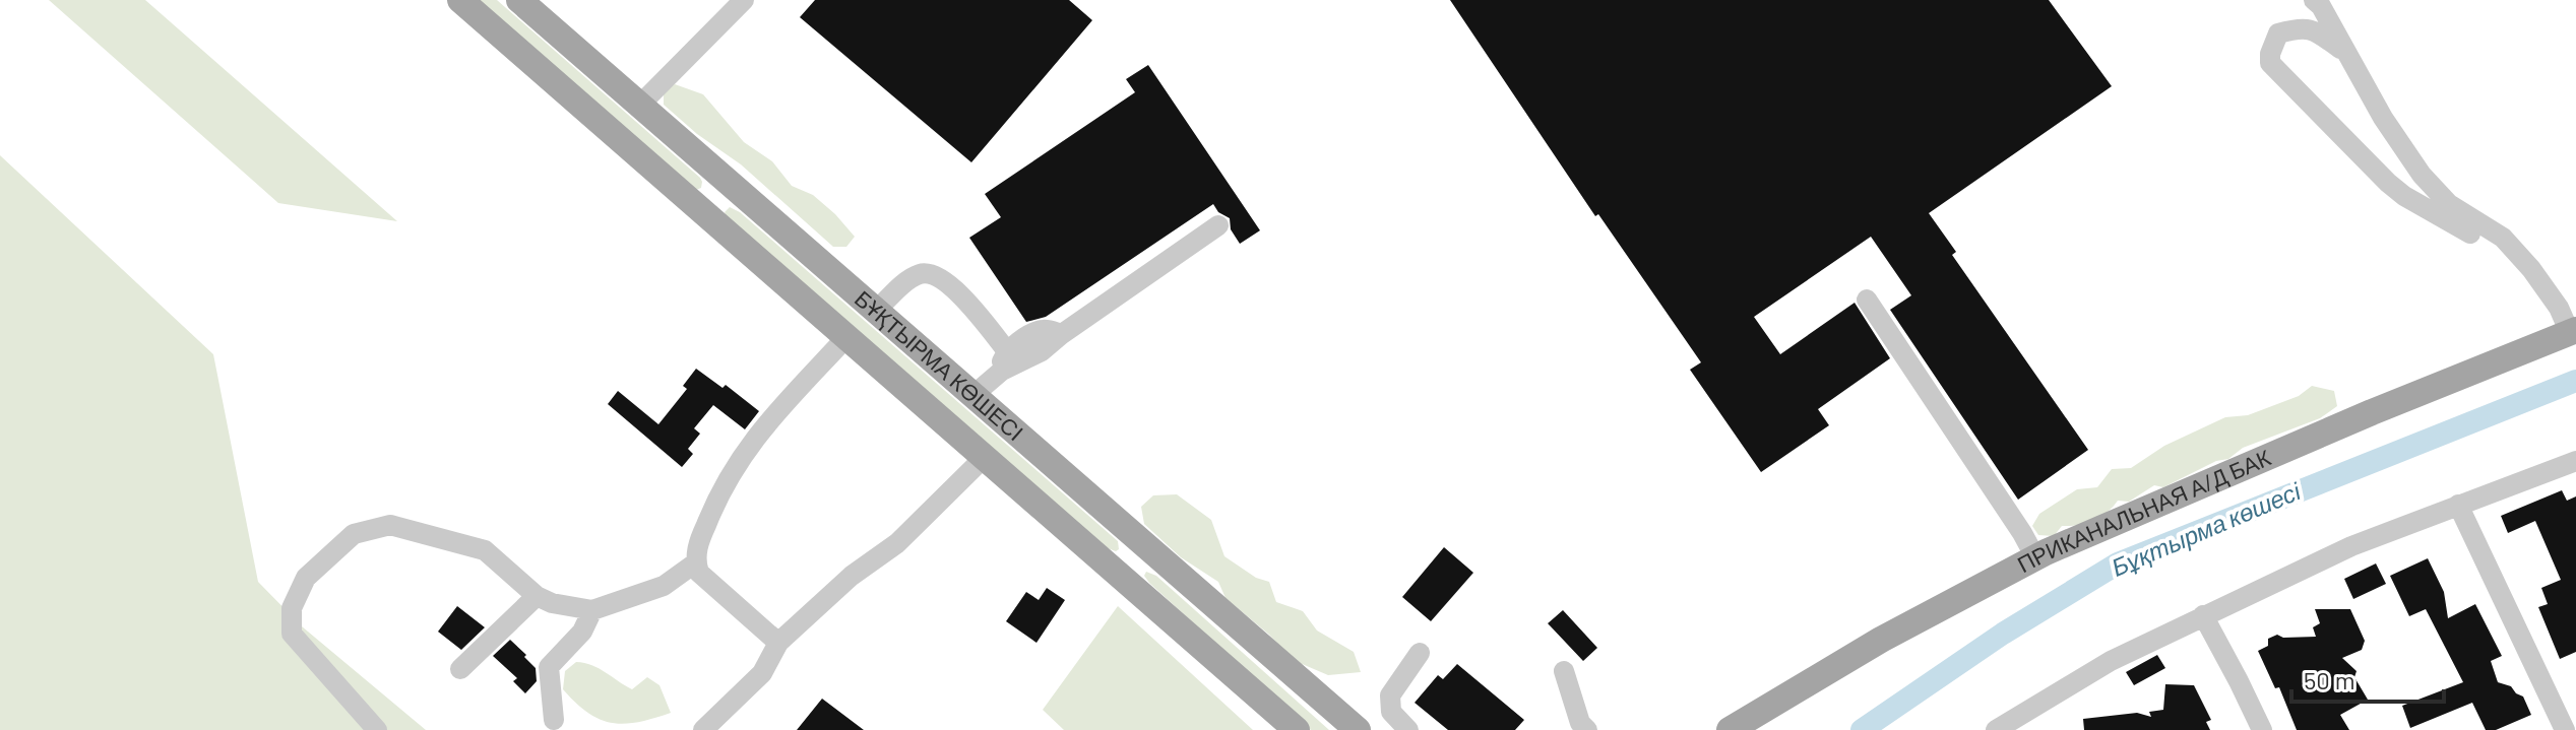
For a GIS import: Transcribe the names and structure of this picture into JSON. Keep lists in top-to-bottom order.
{
  "streets": {
    "main road": ["БҰҚТЫРМА КӨШЕСІ", "ПРИКАНАЛЬНАЯ А/Д БАК"]
  },
  "water": ["Бұқтырма көшесі"],
  "scale_bar": "50 m"
}
